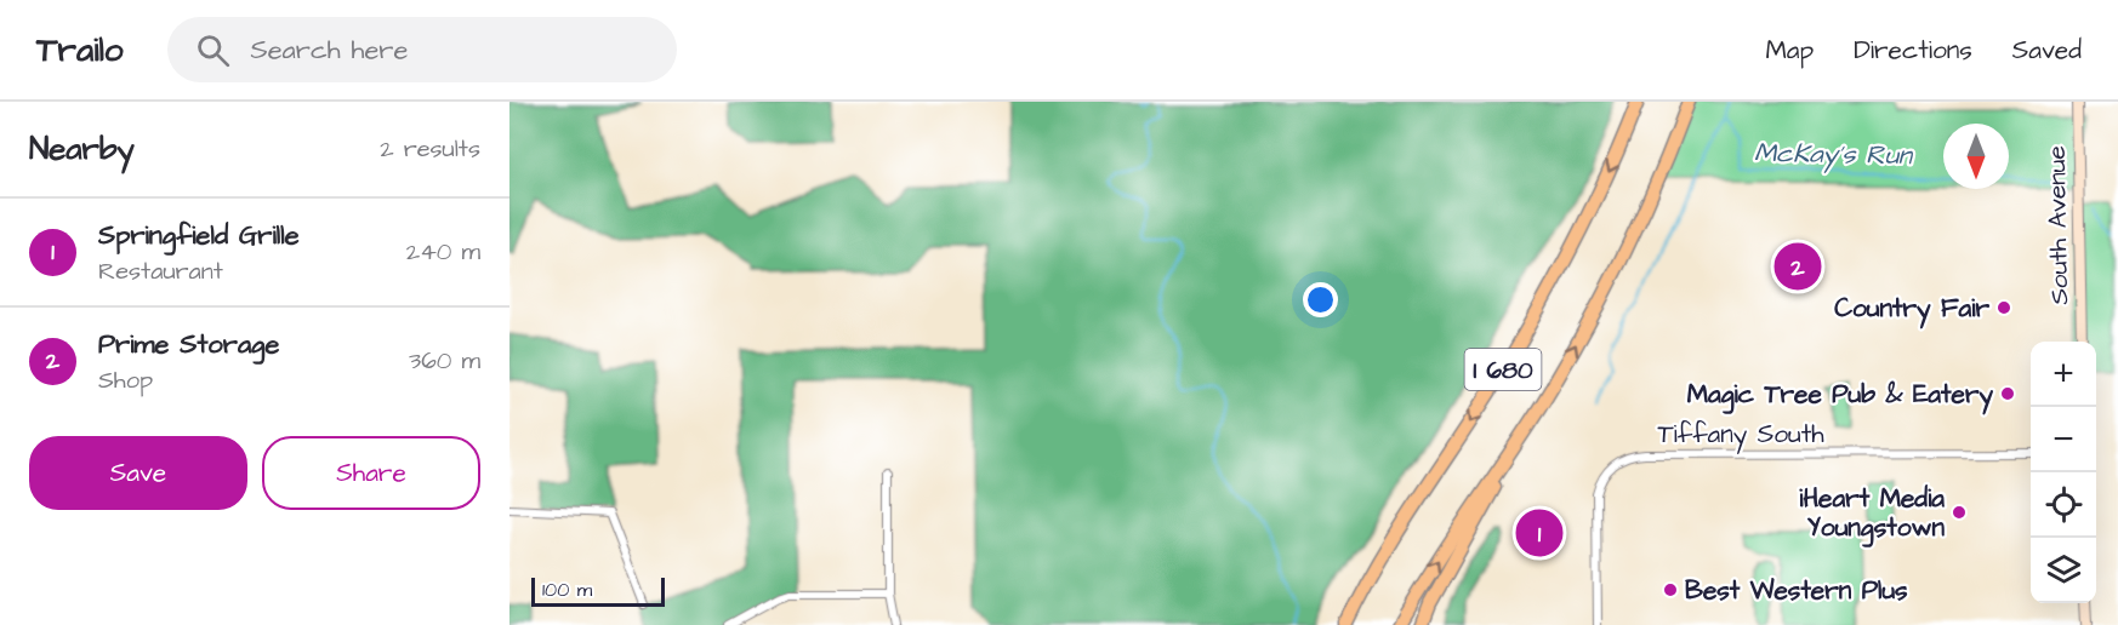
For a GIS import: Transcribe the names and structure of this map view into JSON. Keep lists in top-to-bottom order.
{
  "streets": {
    "highway": ["I 680"],
    "main road": ["South Avenue"],
    "street": ["Tiffany South"]
  },
  "water": ["McKay's Run"],
  "places": [
    "Country Fair",
    "Magic Tree Pub & Eatery",
    "iHeart Media Youngstown",
    "Best Western Plus"
  ],
  "scale_bar": "100 m",
  "north": "bottom",
  "page": {
    "header": "Trailo",
    "search": "Search here",
    "nav": ["Map", "Directions", "Saved"],
    "heading": ["Nearby", "2 results"],
    "list": [
      {
        "mark": "1",
        "name": "Springfield Grille",
        "note": "Restaurant",
        "value": "240 m"
      },
      {
        "mark": "2",
        "name": "Prime Storage",
        "note": "Shop",
        "value": "360 m"
      }
    ],
    "pins": ["2", "1"],
    "map_buttons": ["+", "−"],
    "buttons": ["Save", "Share"],
    "scale": "100 m"
  }
}
